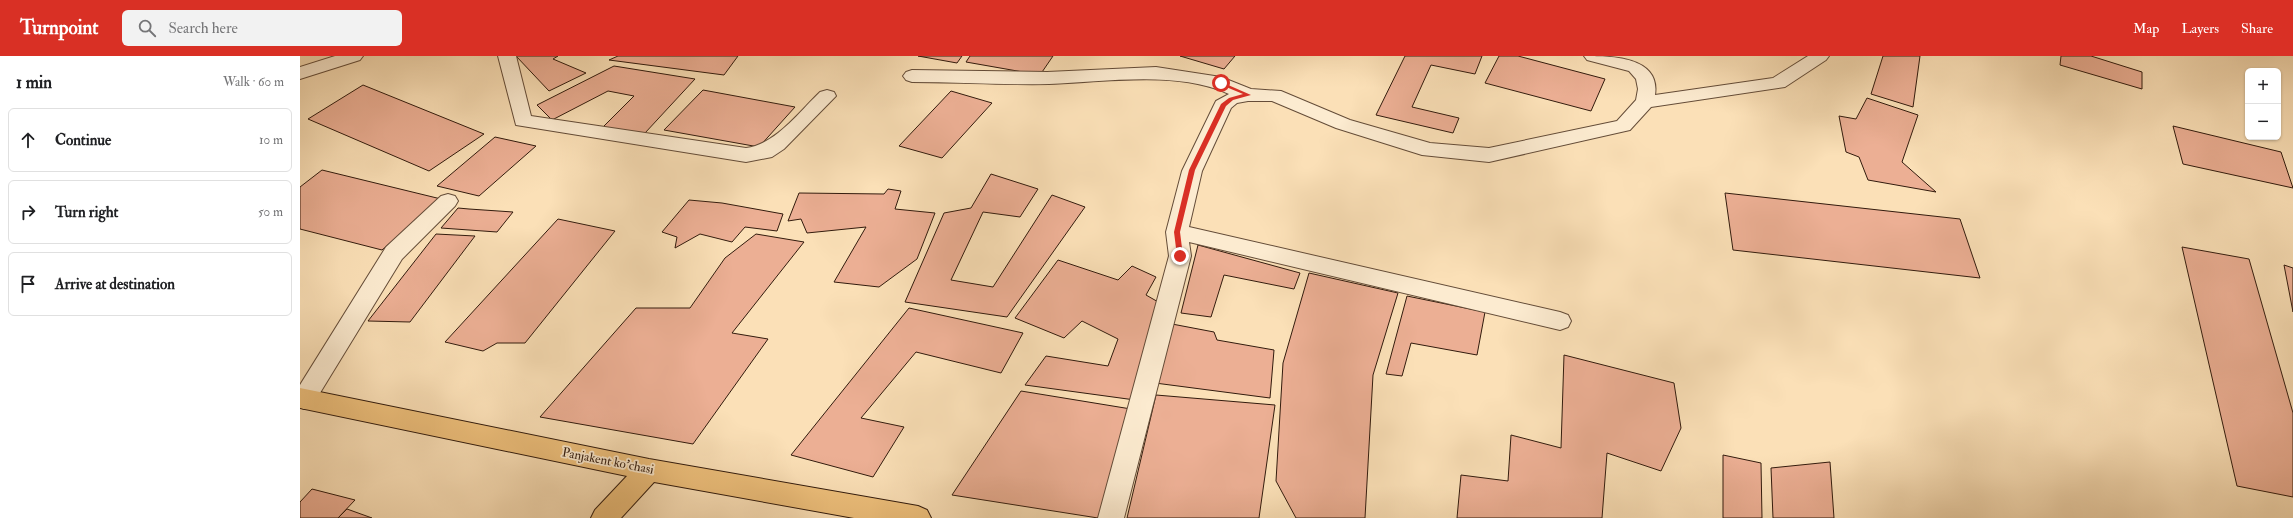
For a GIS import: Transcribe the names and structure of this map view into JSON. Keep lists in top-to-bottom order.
{
  "streets": {
    "main road": ["Panjakent ko'chasi"]
  },
  "page": {
    "header": "Turnpoint",
    "search": "Search here",
    "nav": ["Map", "Layers", "Share"],
    "heading": ["1 min", "Walk · 60 m"],
    "map_buttons": ["+", "−"],
    "list": [
      ["Continue", "10 m"],
      ["Turn right", "50 m"],
      "Arrive at destination"
    ]
  }
}
